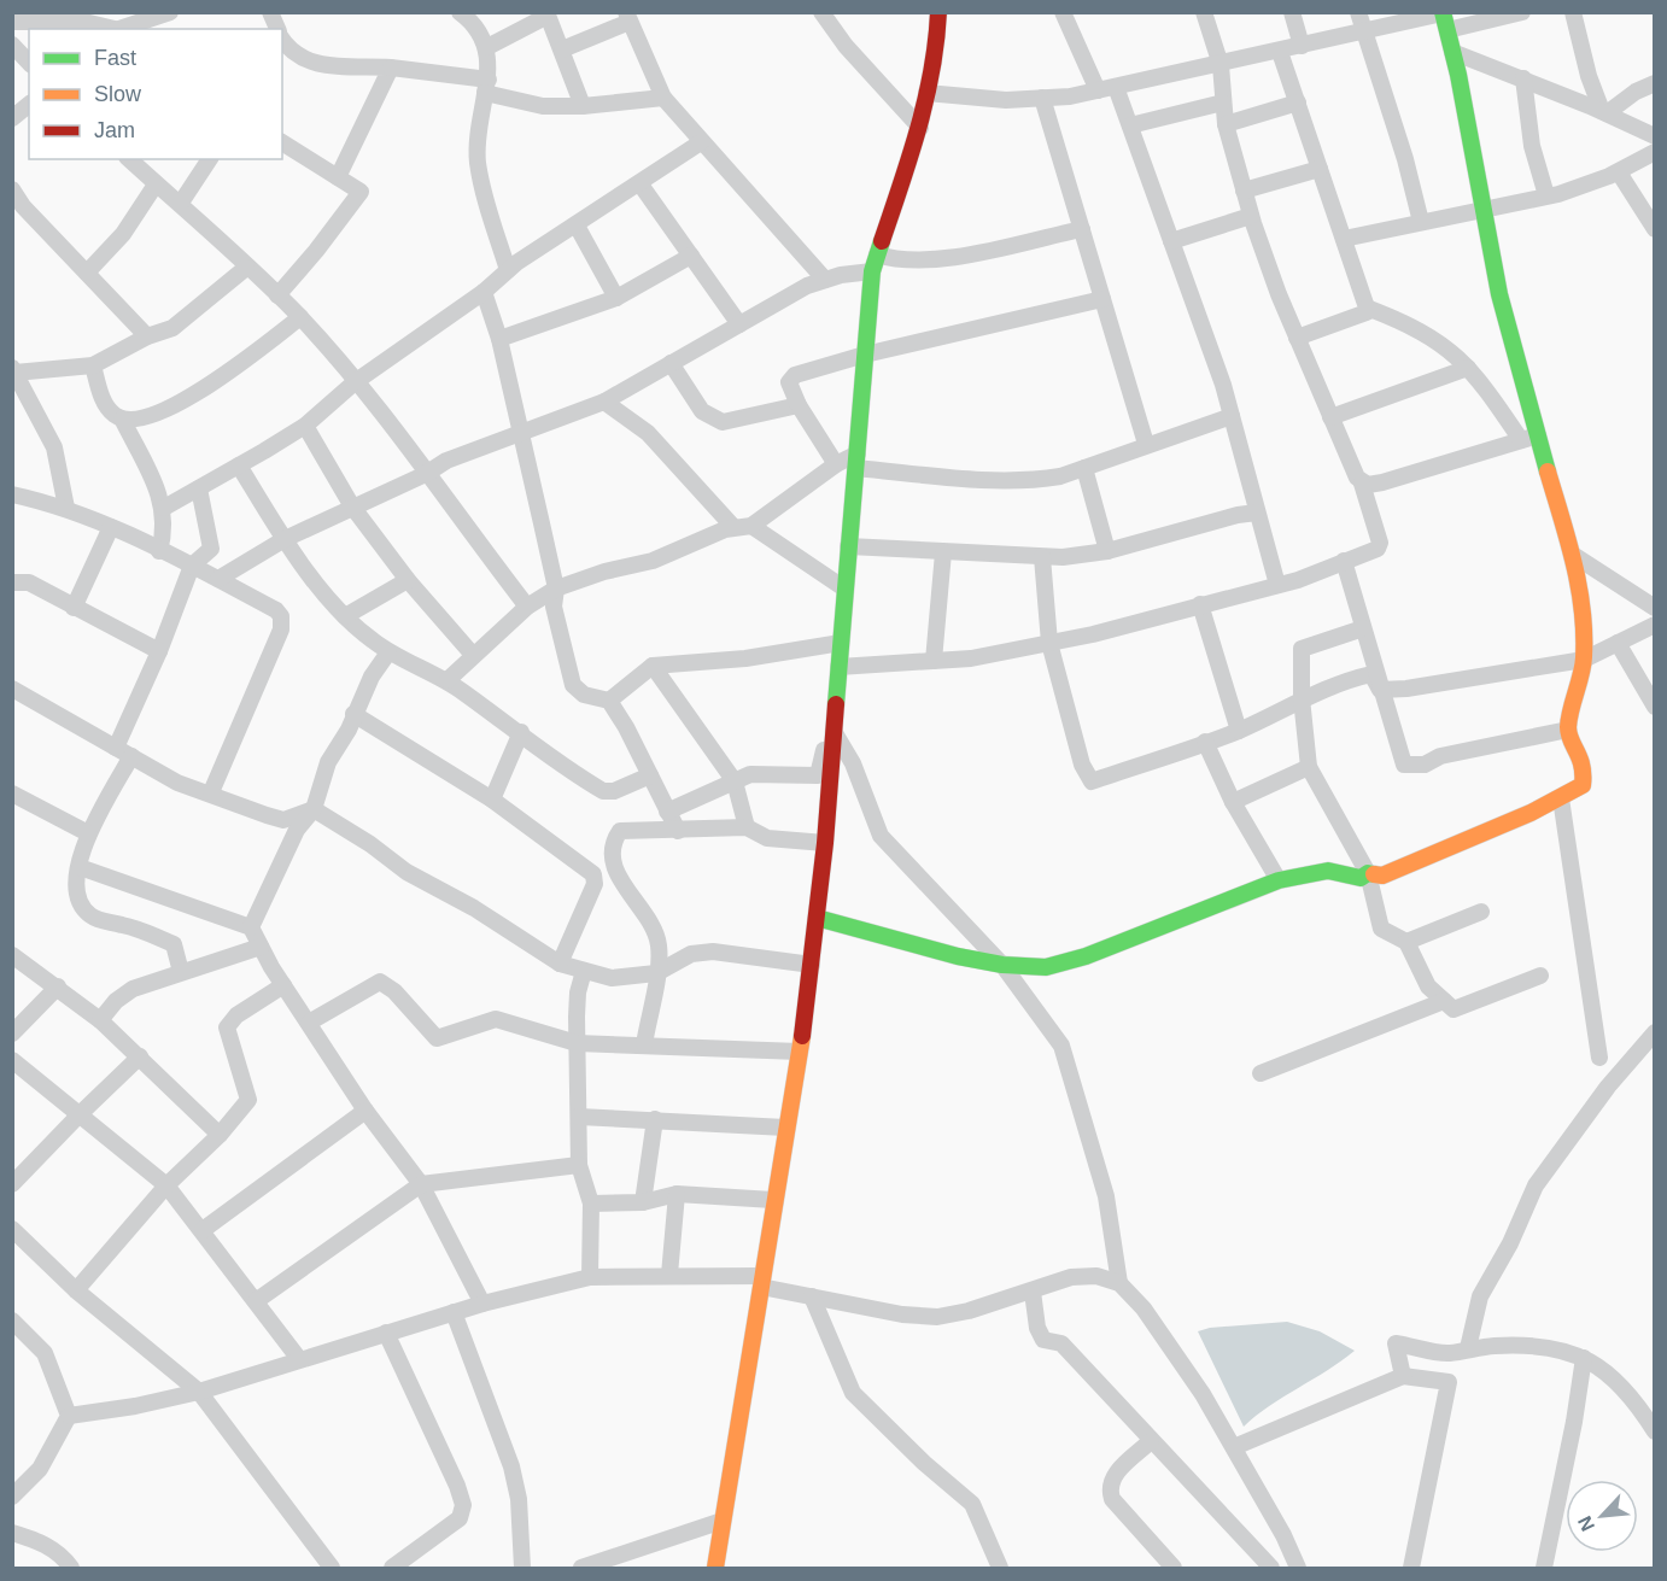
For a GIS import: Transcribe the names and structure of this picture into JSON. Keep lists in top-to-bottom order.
{
  "legend": ["Fast", "Slow", "Jam"],
  "north": "bottom left"
}
